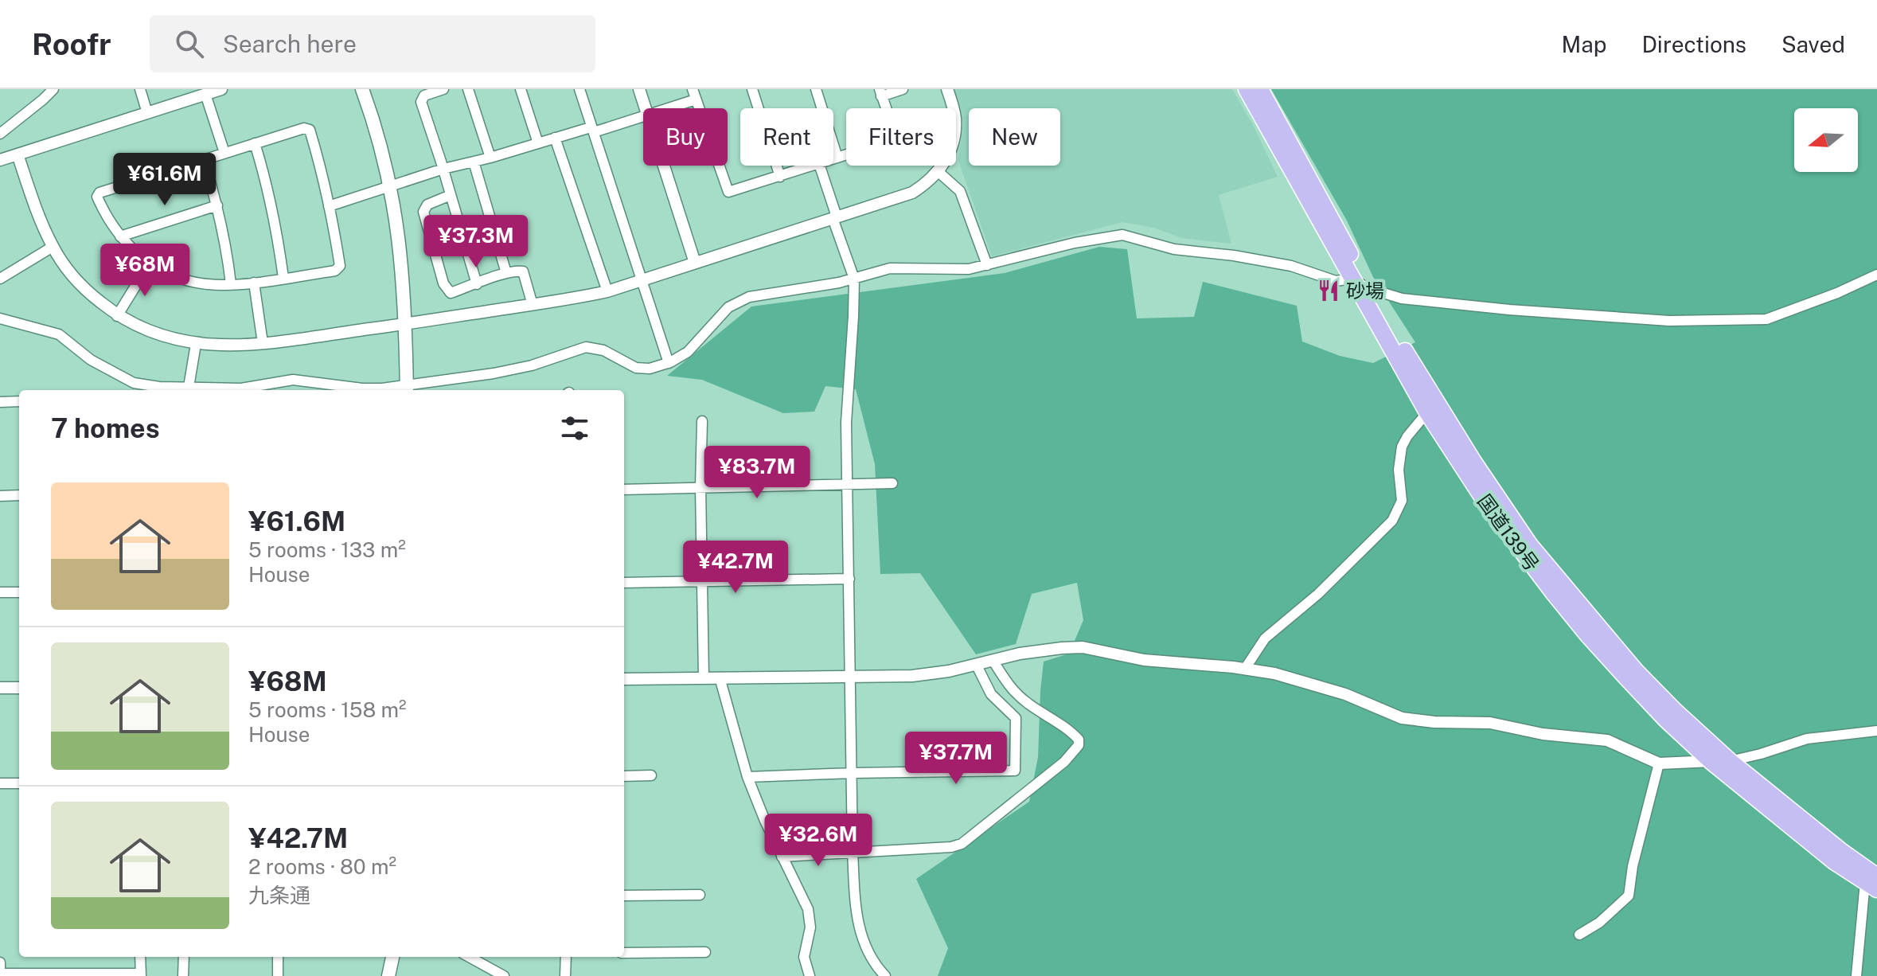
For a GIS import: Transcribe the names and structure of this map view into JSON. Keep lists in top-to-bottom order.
{
  "streets": {
    "highway": ["国道139号"]
  },
  "places": {
    "restaurant": ["砂場"]
  },
  "north": "left",
  "page": {
    "header": "Roofr",
    "search": "Search here",
    "nav": ["Map", "Directions", "Saved"],
    "chip": [
      "Buy",
      "Rent",
      "Filters",
      "New"
    ],
    "price": [
      "¥61.6M",
      "¥37.3M",
      "¥68M",
      "¥83.7M",
      "¥42.7M",
      "¥37.7M",
      "¥32.6M"
    ],
    "heading": "7 homes",
    "list": [
      {
        "name": "¥61.6M",
        "note": "5 rooms · 133 m² · House"
      },
      {
        "name": "¥68M",
        "note": "5 rooms · 158 m² · House"
      },
      {
        "name": "¥42.7M",
        "note": "2 rooms · 80 m² · 九条通"
      }
    ]
  }
}
